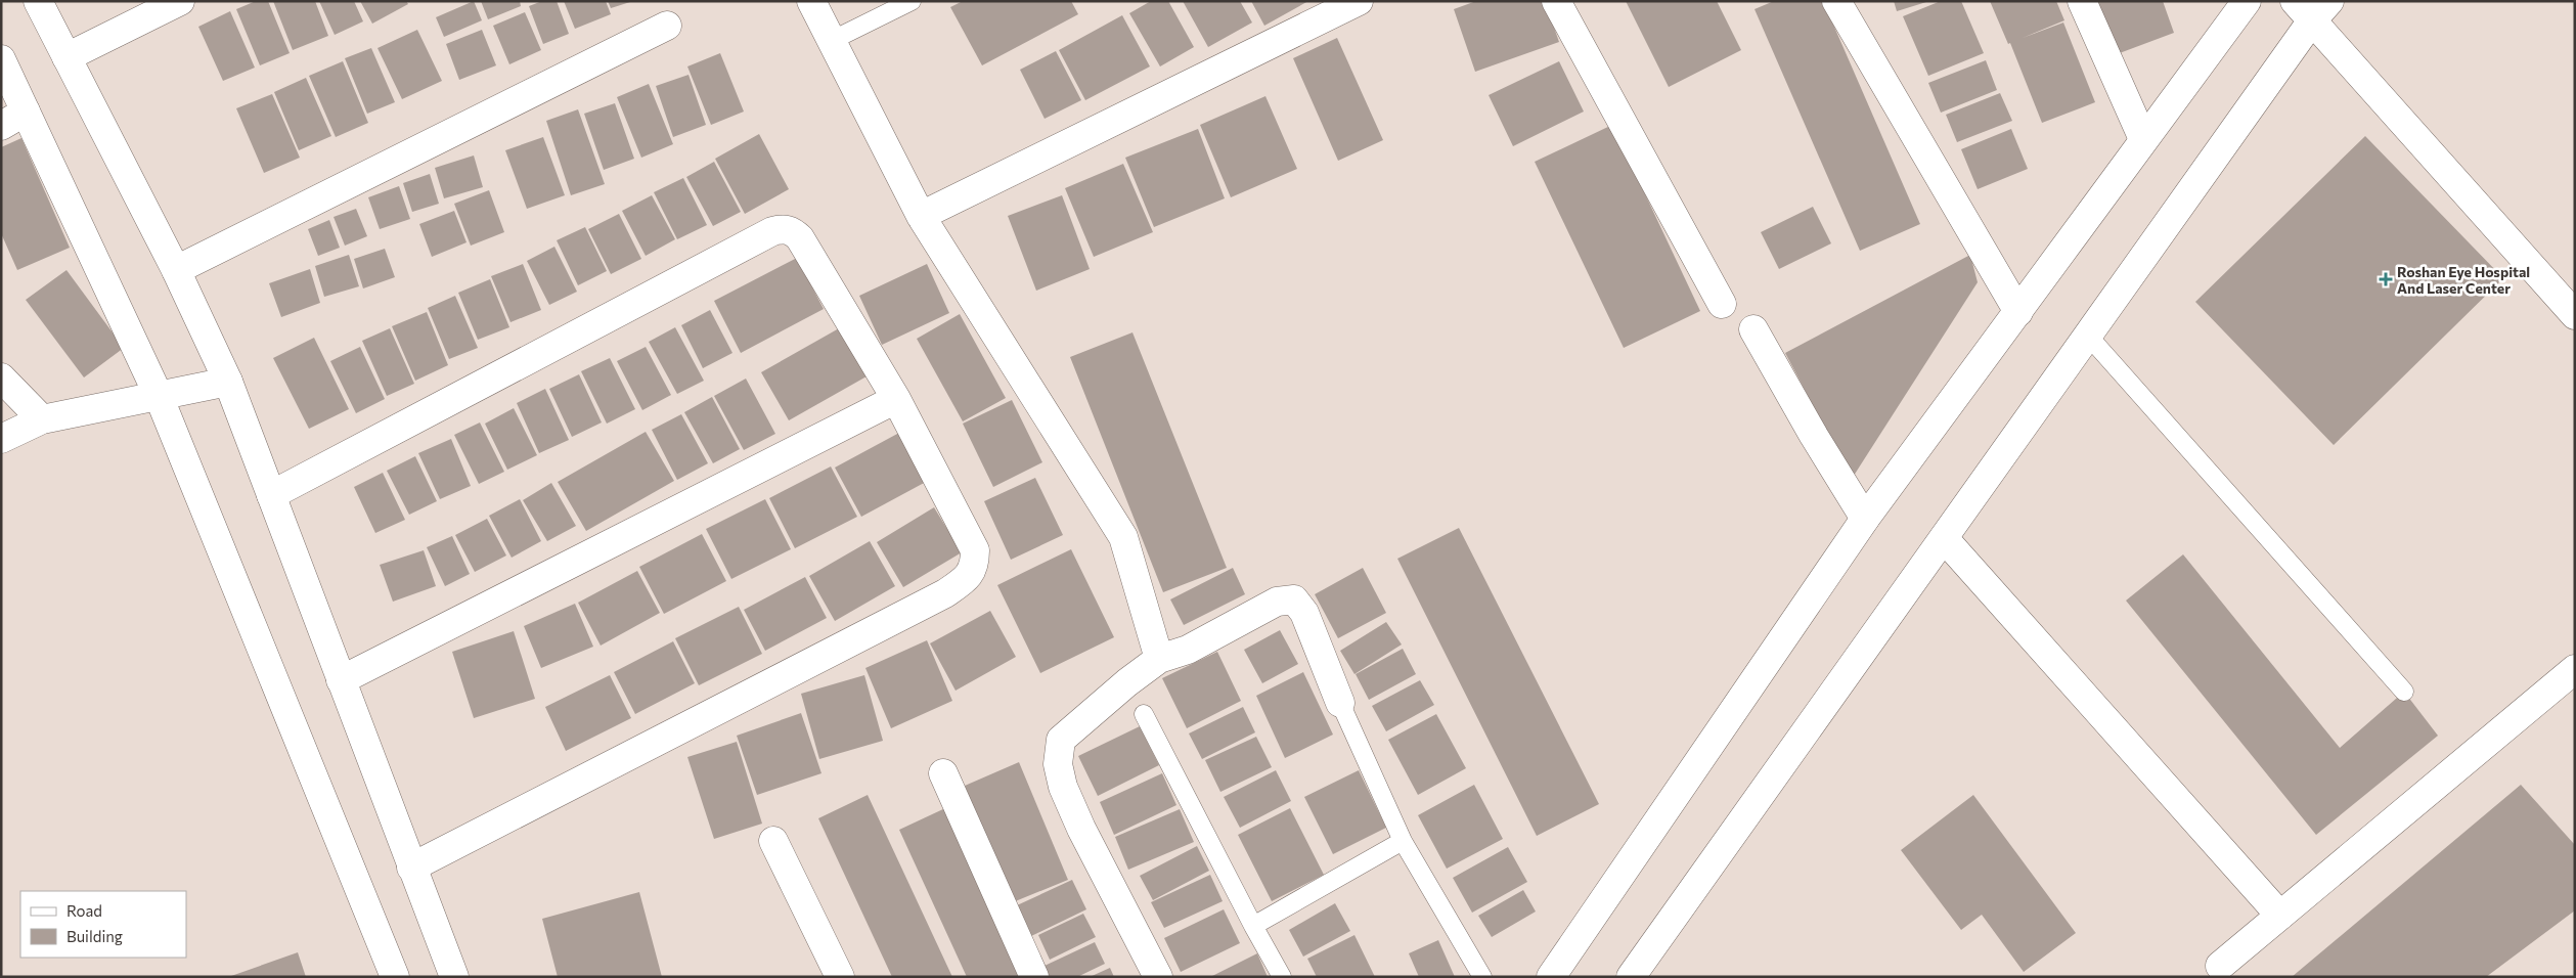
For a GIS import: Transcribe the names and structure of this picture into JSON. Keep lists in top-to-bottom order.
{
  "places": {
    "health": ["Roshan Eye Hospital And Laser Center"]
  },
  "legend": ["Road", "Building"]
}
